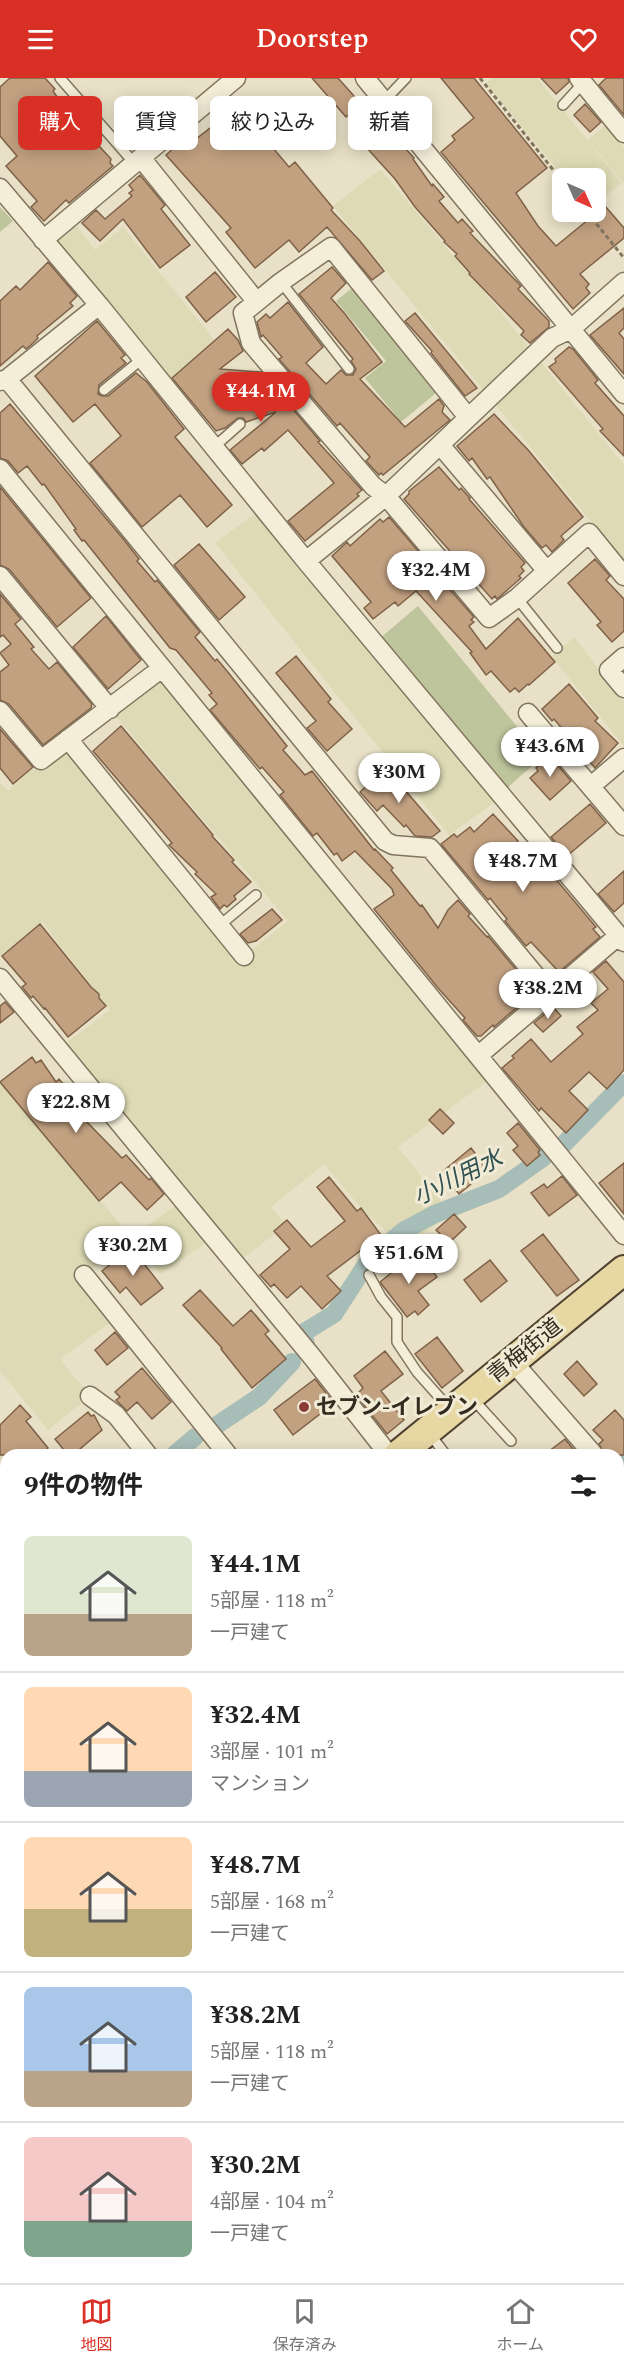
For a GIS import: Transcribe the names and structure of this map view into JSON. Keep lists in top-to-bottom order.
{
  "streets": {
    "main road": ["青梅街道"]
  },
  "water": ["小川用水"],
  "places": ["セブン-イレブン"],
  "north": "bottom right",
  "page": {
    "header": "Doorstep",
    "chip": [
      "購入",
      "賃貸",
      "絞り込み",
      "新着"
    ],
    "price": [
      "¥44.1M",
      "¥32.4M",
      "¥43.6M",
      "¥30M",
      "¥48.7M",
      "¥38.2M",
      "¥22.8M",
      "¥30.2M",
      "¥51.6M"
    ],
    "heading": "9件の物件",
    "list": [
      {
        "name": "¥44.1M",
        "note": "5部屋 · 118 m² · 一戸建て"
      },
      {
        "name": "¥32.4M",
        "note": "3部屋 · 101 m² · マンション"
      },
      {
        "name": "¥48.7M",
        "note": "5部屋 · 168 m² · 一戸建て"
      },
      {
        "name": "¥38.2M",
        "note": "5部屋 · 118 m² · 一戸建て"
      },
      {
        "name": "¥30.2M",
        "note": "4部屋 · 104 m² · 一戸建て"
      }
    ],
    "tabs": ["地図", "保存済み", "ホーム"]
  }
}
